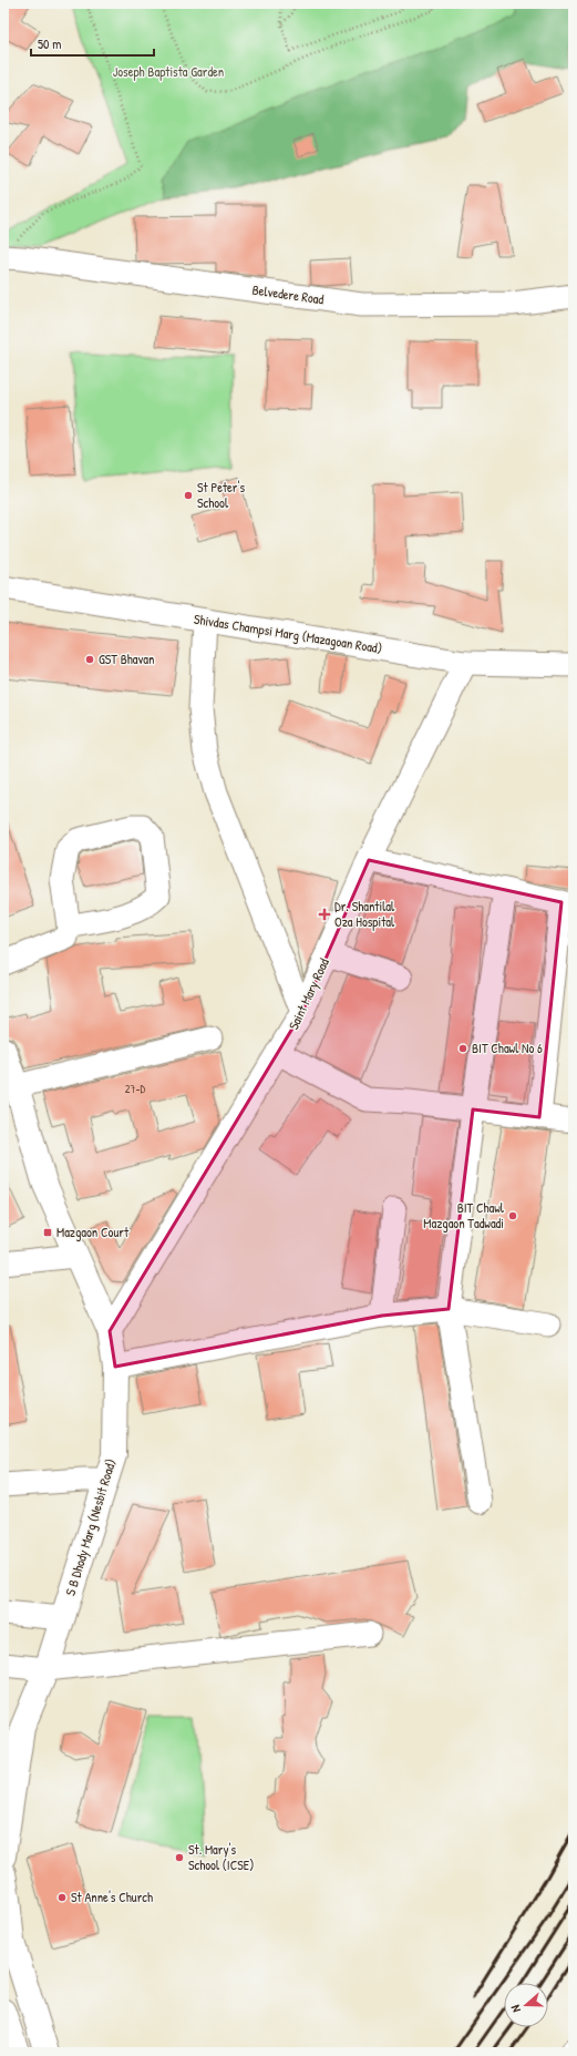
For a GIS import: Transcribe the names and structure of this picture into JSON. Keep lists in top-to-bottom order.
{
  "streets": {
    "main road": ["S B Dhody Marg (Nesbit Road)"],
    "street": ["Belvedere Road", "Shivdas Champsi Marg (Mazagoan Road)", "Saint Mary Road"]
  },
  "crossings": [
    ["Shivdas Champsi Marg (Mazagoan Road)", "Saint Mary Road"],
    ["Saint Mary Road", "S B Dhody Marg (Nesbit Road)"]
  ],
  "parks": ["Joseph Baptista Garden"],
  "places": {
    "other": [
      "St Peter's School",
      "GST Bhavan",
      "BIT Chawl No 6",
      "BIT Chawl Mazgaon Tadwadi",
      "St. Mary's School (ICSE)",
      "St Anne's Church"
    ],
    "health": ["Dr. Shantilal Oza Hospital"],
    "transit": ["Mazgaon Court"]
  },
  "house_numbers": ["27-D"],
  "scale_bar": "50 m",
  "north": "left"
}
